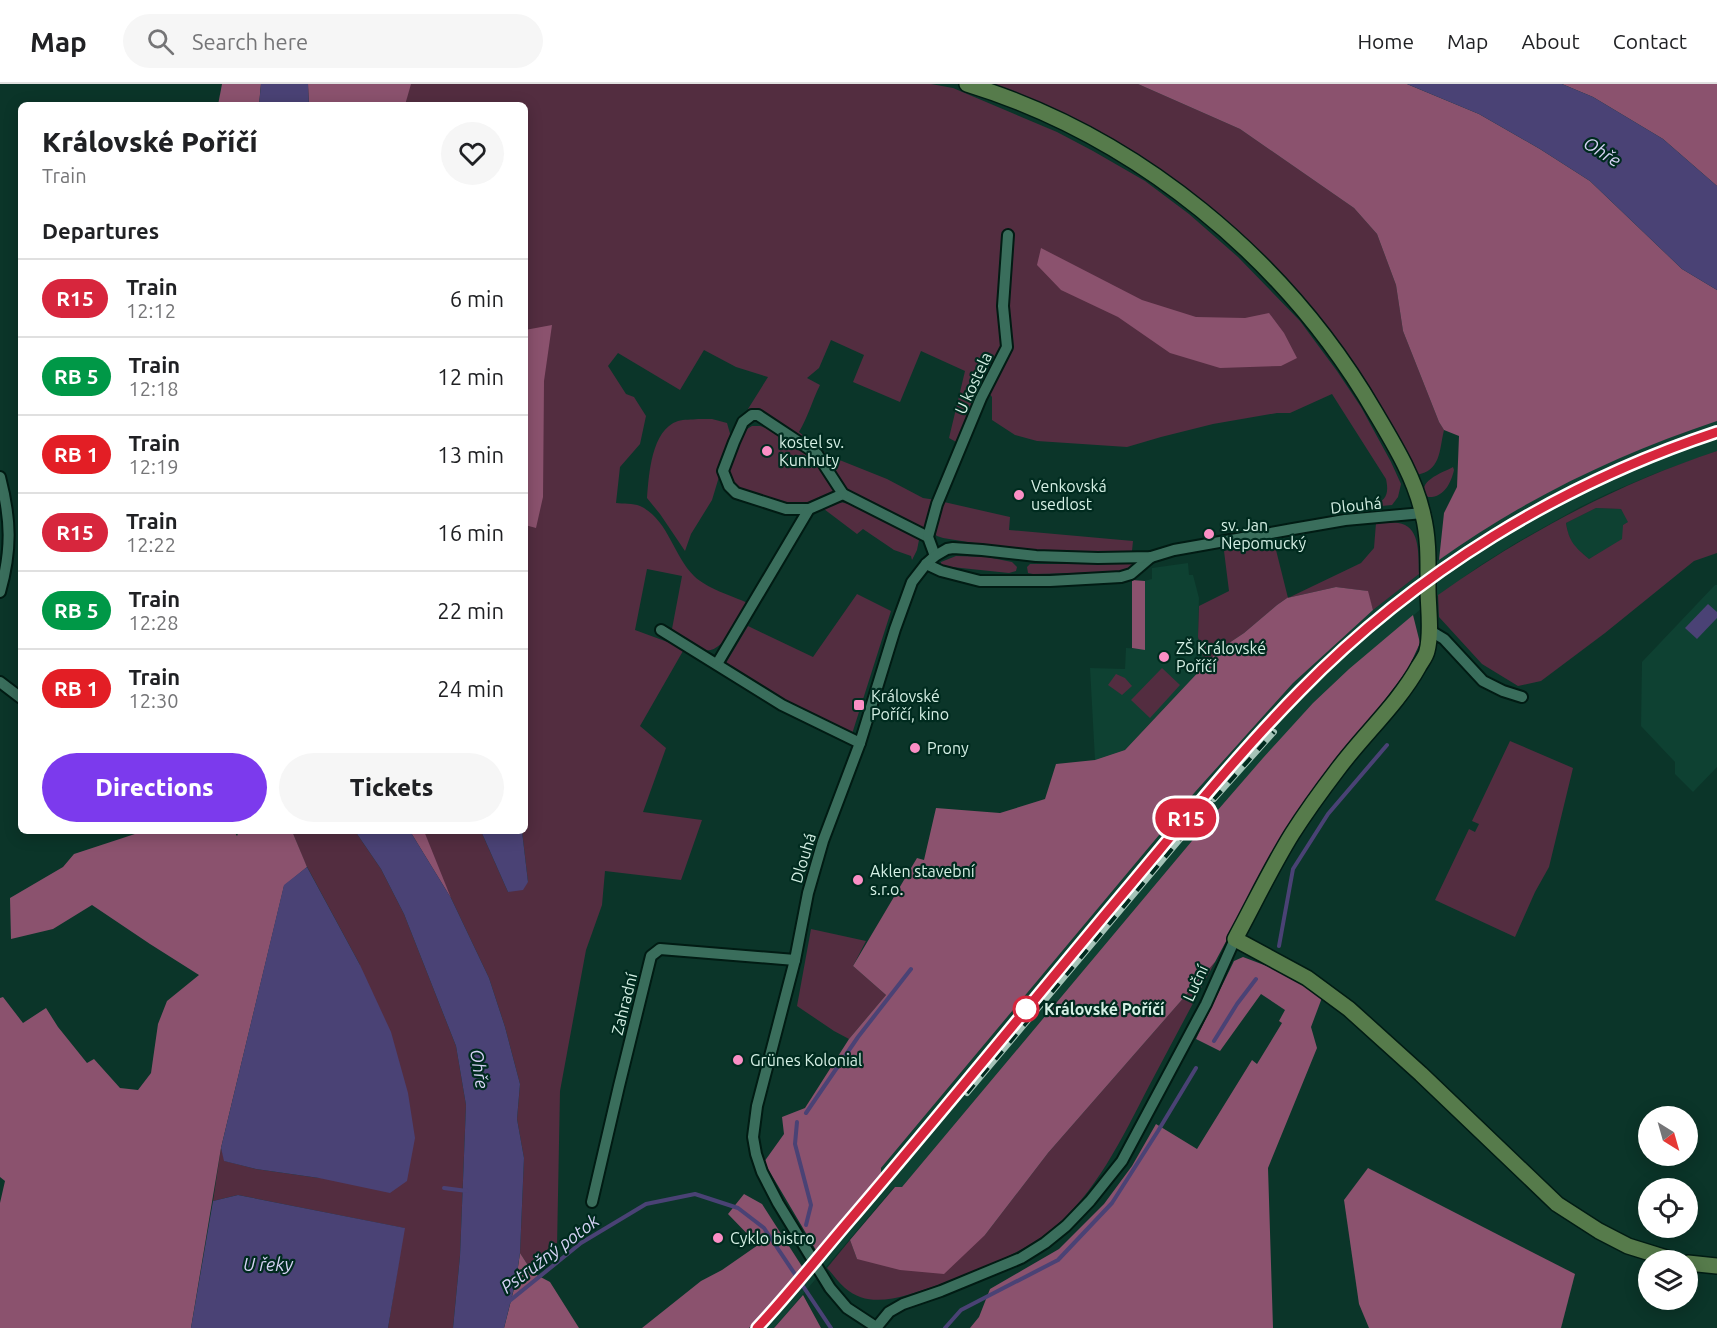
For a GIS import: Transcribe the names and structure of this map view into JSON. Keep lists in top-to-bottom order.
{
  "streets": {
    "street": [
      "U kostela",
      "Dlouhá",
      "Luční",
      "Zahradní"
    ]
  },
  "crossings": [
    ["Dlouhá", "Luční"],
    ["Dlouhá", "Zahradní"]
  ],
  "water": ["Ohře", "Pstružný potok", "U řeky"],
  "places": {
    "other": [
      "kostel sv. Kunhuty",
      "Venkovská usedlost",
      "sv. Jan Nepomucký",
      "ZŠ Královské Poříčí",
      "Prony",
      "Aklen stavební s.r.o.",
      "Královské Poříčí",
      "Grünes Kolonial",
      "Cyklo bistro"
    ],
    "transit": ["Královské Poříčí, kino"]
  },
  "north": "bottom right",
  "page": {
    "header": "Map",
    "search": "Search here",
    "nav": [
      "Home",
      "Map",
      "About",
      "Contact"
    ],
    "on_map": "R15",
    "heading": [
      ["Královské Poříčí", "Train"],
      "Departures"
    ],
    "list": [
      {
        "mark": "R15",
        "name": "Train",
        "note": "12:12",
        "value": "6 min"
      },
      {
        "mark": "RB 5",
        "name": "Train",
        "note": "12:18",
        "value": "12 min"
      },
      {
        "mark": "RB 1",
        "name": "Train",
        "note": "12:19",
        "value": "13 min"
      },
      {
        "mark": "R15",
        "name": "Train",
        "note": "12:22",
        "value": "16 min"
      },
      {
        "mark": "RB 5",
        "name": "Train",
        "note": "12:28",
        "value": "22 min"
      },
      {
        "mark": "RB 1",
        "name": "Train",
        "note": "12:30",
        "value": "24 min"
      }
    ],
    "buttons": ["Directions", "Tickets"]
  }
}
